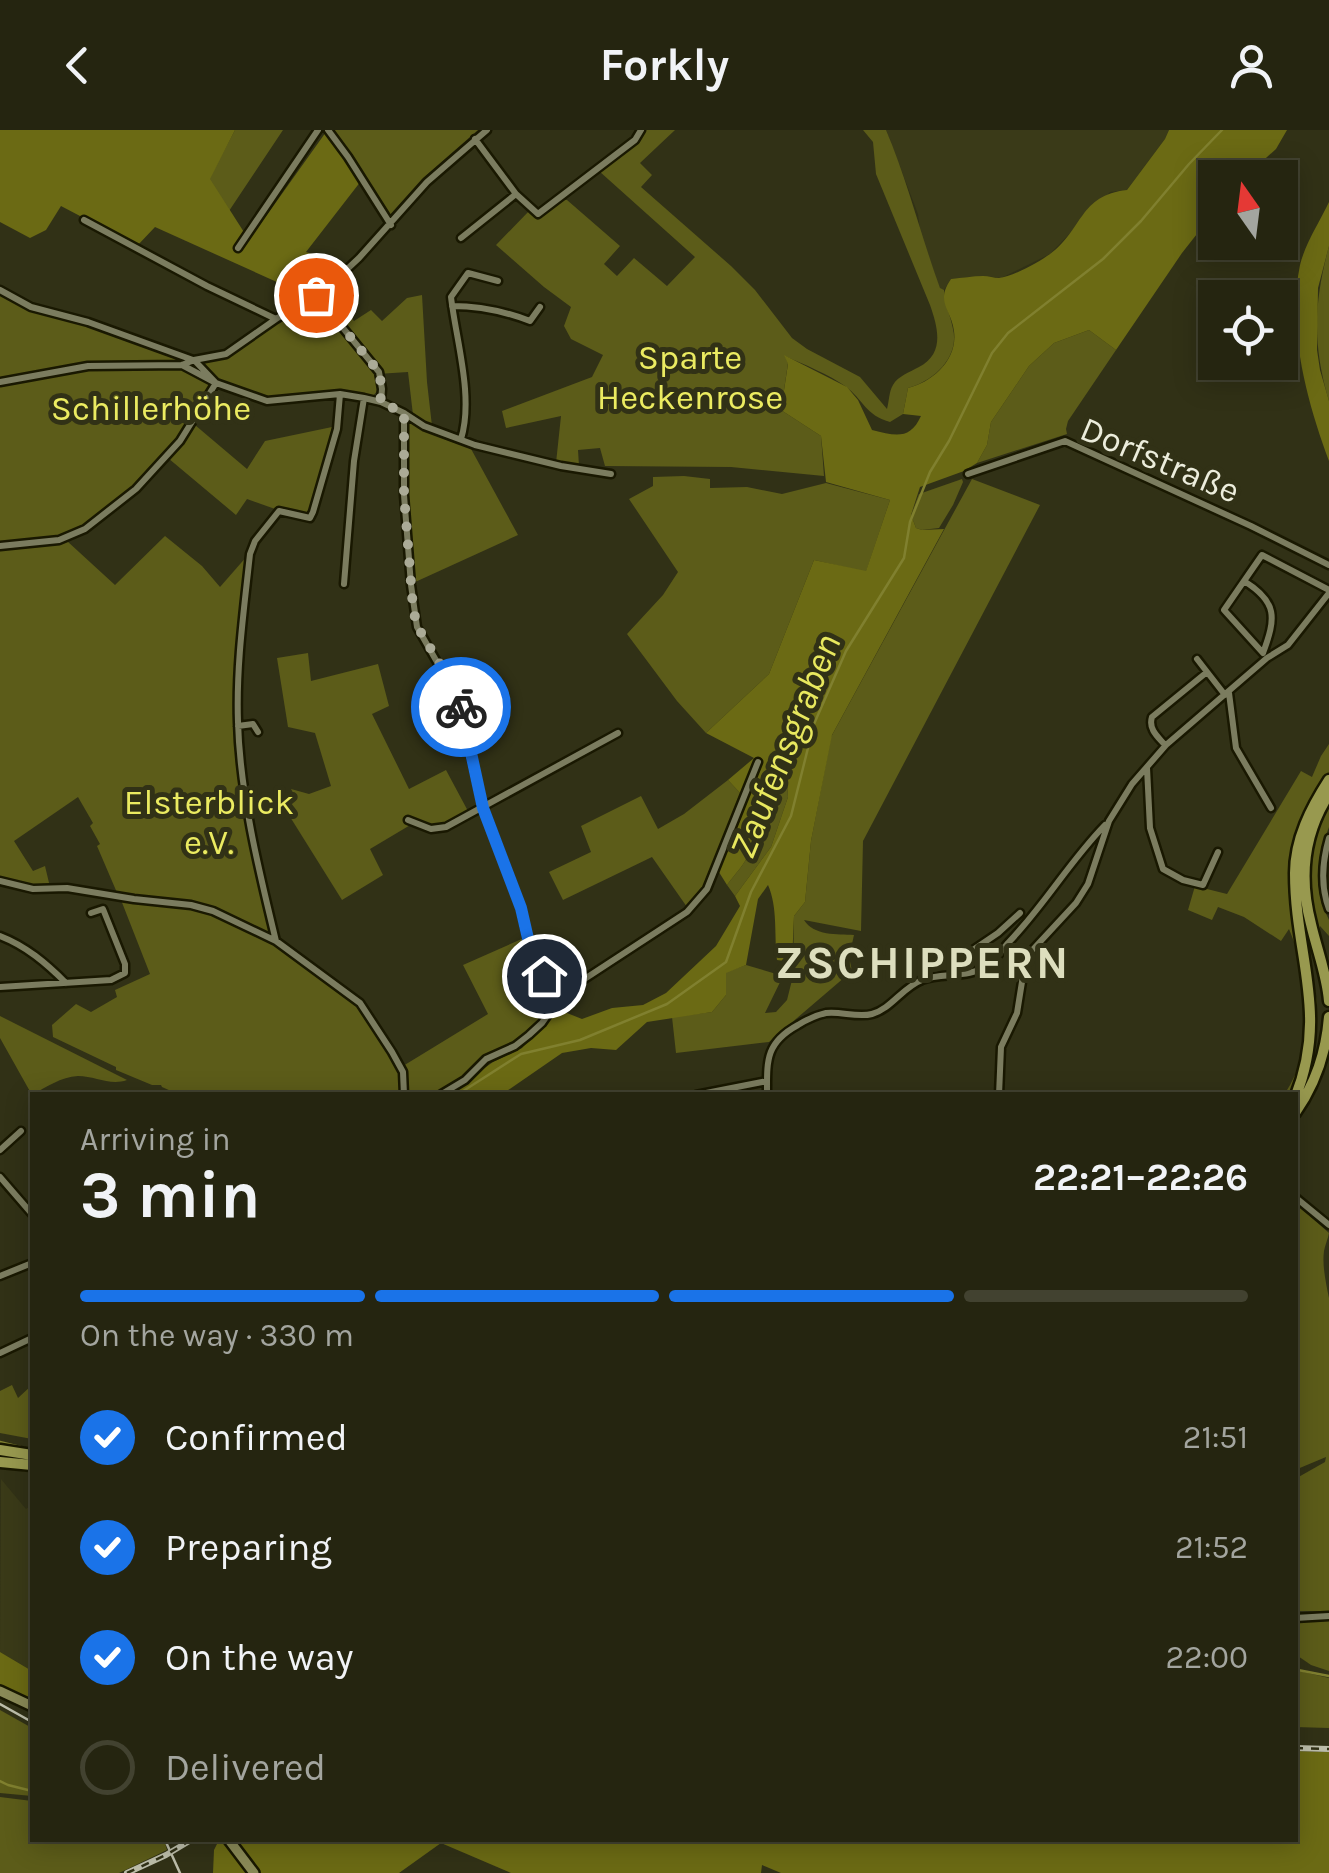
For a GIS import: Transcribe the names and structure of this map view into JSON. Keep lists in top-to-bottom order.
{
  "streets": {
    "street": ["Dorfstraße"]
  },
  "districts": ["ZSCHIPPERN"],
  "water": ["Zaufensgraben"],
  "parks": ["Sparte Heckenrose", "Schillerhöhe", "Elsterblick e.V."],
  "north": "top",
  "page": {
    "header": "Forkly",
    "heading": ["3 min", "Arriving in", "22:21–22:26"],
    "bar": "On the way · 330 m",
    "list": [
      ["Confirmed", "21:51"],
      ["Preparing", "21:52"],
      ["On the way", "22:00"],
      "Delivered"
    ]
  }
}
